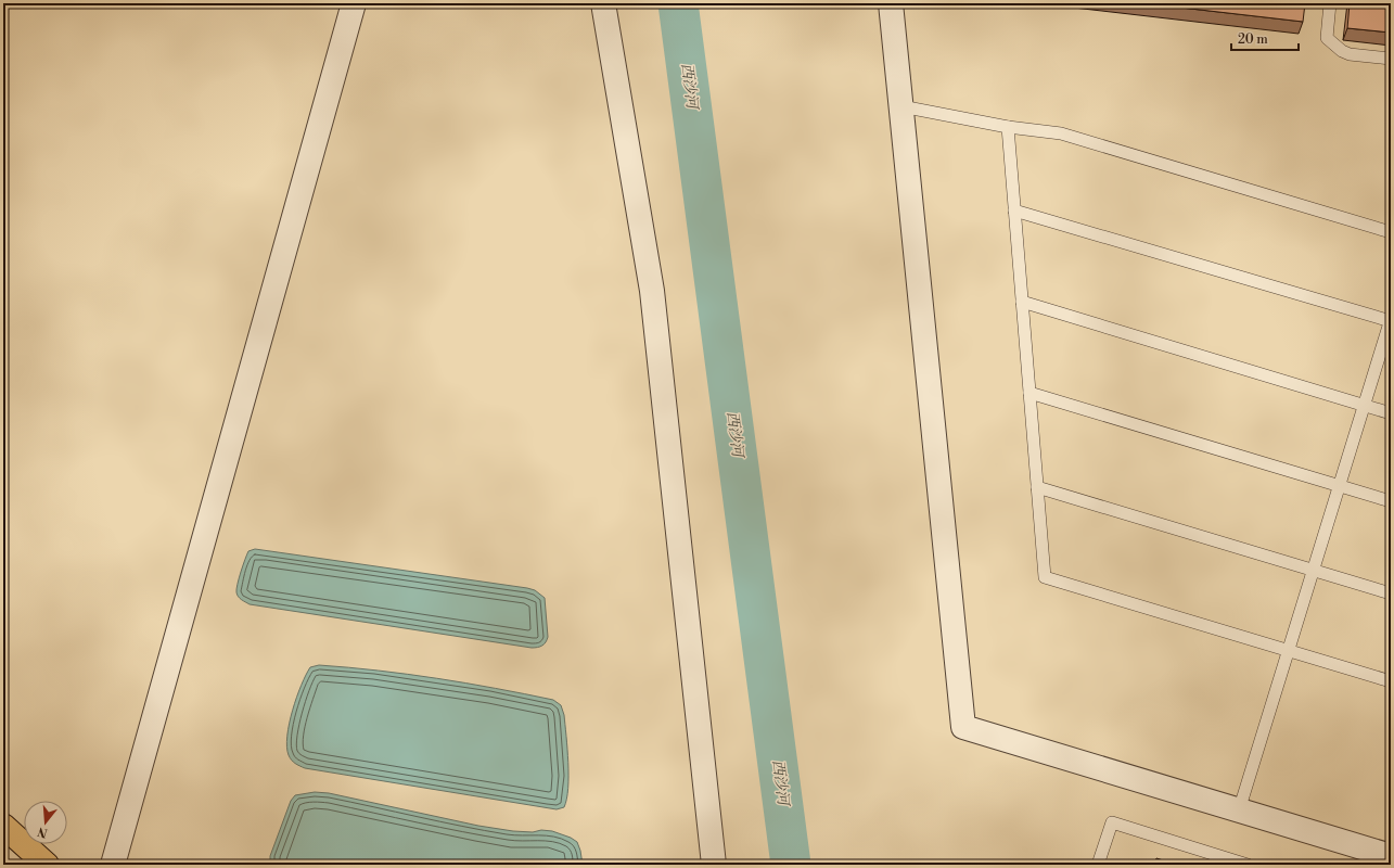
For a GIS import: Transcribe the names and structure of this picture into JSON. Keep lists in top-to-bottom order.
{
  "water": ["西沙河"],
  "scale_bar": "20 m",
  "north": "bottom"
}
